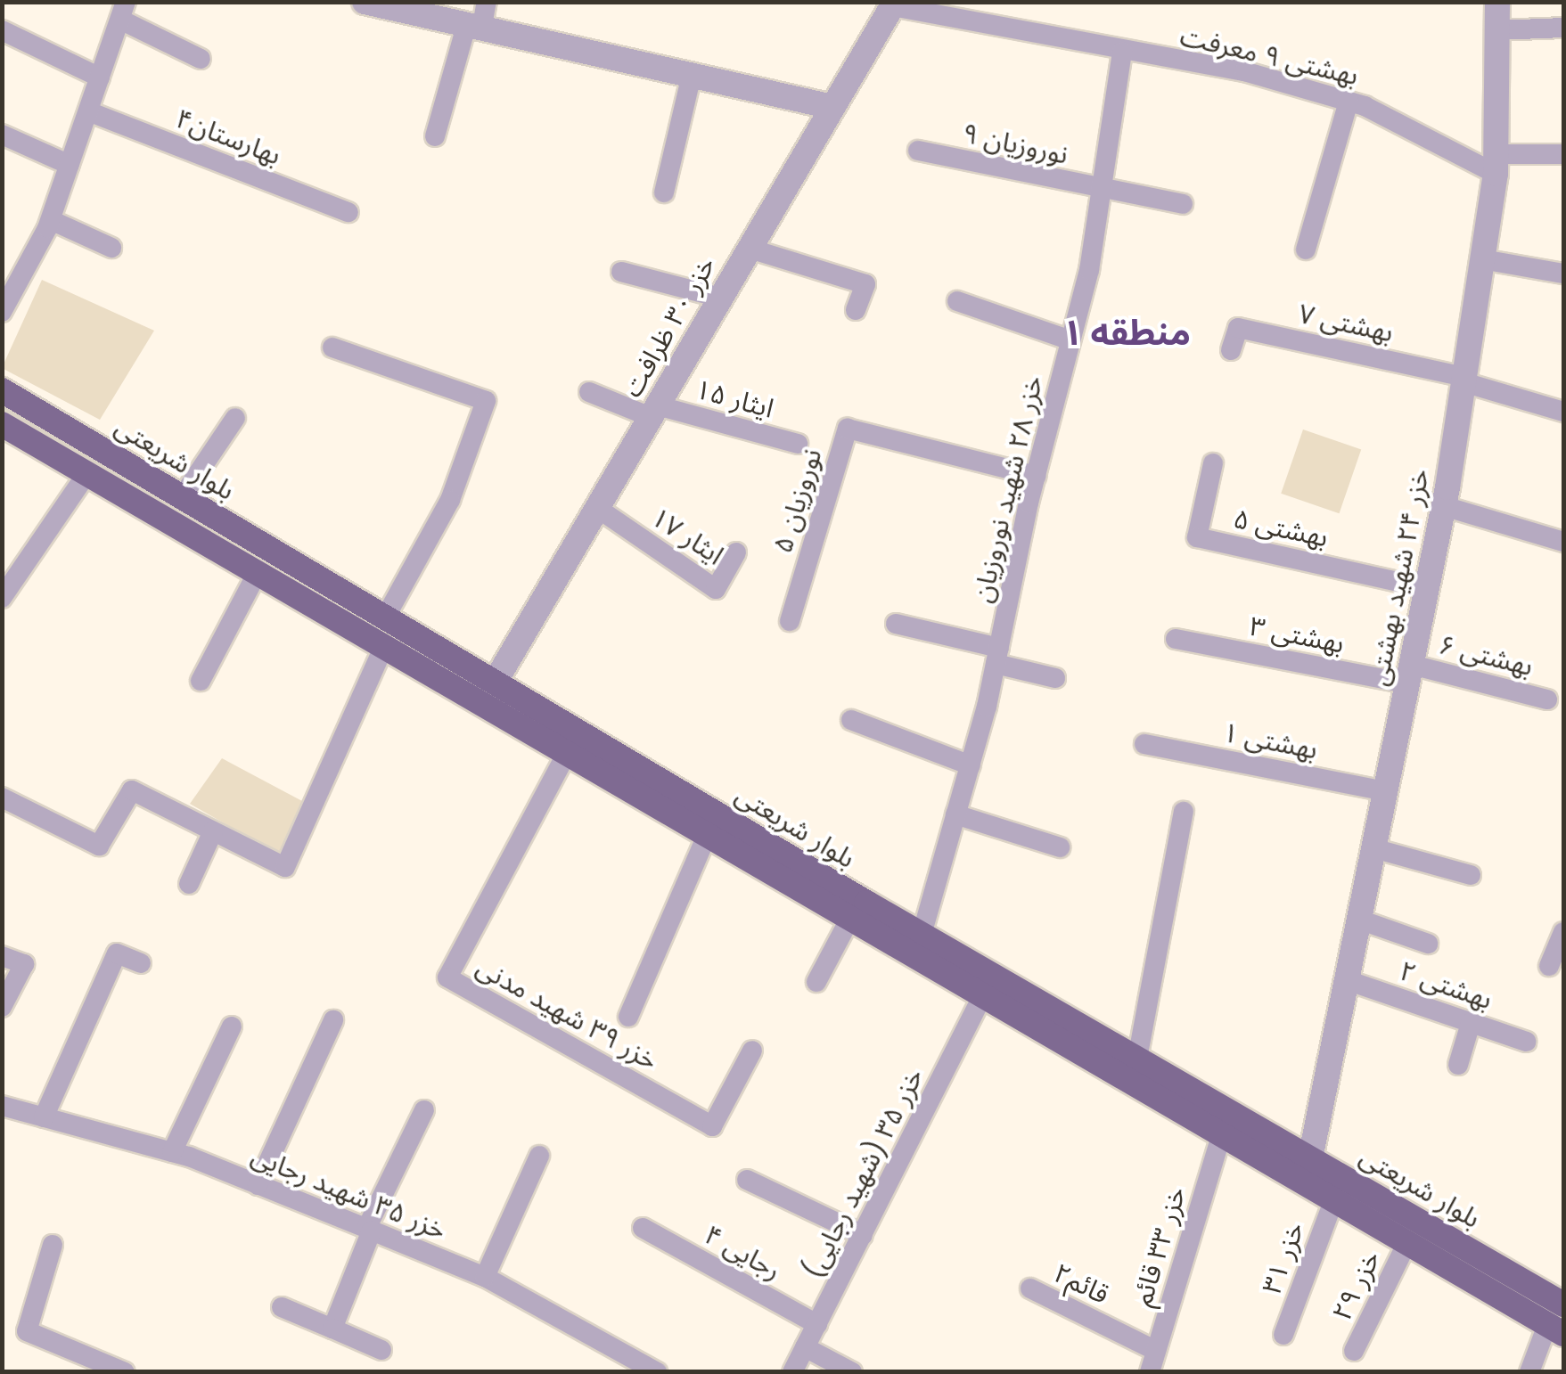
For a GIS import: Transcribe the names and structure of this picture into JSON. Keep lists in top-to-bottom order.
{
  "streets": {
    "main road": ["بلوار شریعتی"],
    "street": [
      "بهشتی ۹ معرفت",
      "بهارستان۴",
      "نوروزیان ۹",
      "بهشتی ۷",
      "خزر ۳۰ ظرافت",
      "ایثار ۱۵",
      "خزر ۲۸ شهید نوروزیان",
      "نوروزیان ۵",
      "بهشتی ۵",
      "ایثار ۱۷",
      "خزر ۲۴ شهید بهشتی",
      "بهشتی ۳",
      "بهشتی ۶",
      "بهشتی ۱",
      "بهشتی ۲",
      "خزر ۳۹ شهید مدنی",
      "خزر ۳۵ (شهید رجایی)",
      "خزر ۳۵ شهید رجایی",
      "خزر ۳۳ قائم",
      "رجایی ۴",
      "خزر ۳۱",
      "قائم۲",
      "خزر ۲۹"
    ]
  },
  "crossings": [
    ["بهشتی ۹ معرفت", "خزر ۳۰ ظرافت"],
    ["بهشتی ۹ معرفت", "خزر ۲۸ شهید نوروزیان"],
    ["بهشتی ۹ معرفت", "خزر ۲۴ شهید بهشتی"],
    ["نوروزیان ۹", "خزر ۲۸ شهید نوروزیان"],
    ["بهشتی ۷", "خزر ۲۴ شهید بهشتی"],
    ["خزر ۳۰ ظرافت", "ایثار ۱۵"],
    ["خزر ۳۰ ظرافت", "بلوار شریعتی"],
    ["خزر ۳۰ ظرافت", "ایثار ۱۷"],
    ["بلوار شریعتی", "خزر ۲۸ شهید نوروزیان"],
    ["بلوار شریعتی", "خزر ۲۴ شهید بهشتی"],
    ["بلوار شریعتی", "خزر ۳۹ شهید مدنی"],
    ["بلوار شریعتی", "خزر ۳۵ (شهید رجایی)"],
    ["بلوار شریعتی", "خزر ۳۳ قائم"],
    ["بلوار شریعتی", "خزر ۳۱"],
    ["بلوار شریعتی", "خزر ۲۹"],
    ["خزر ۲۸ شهید نوروزیان", "نوروزیان ۵"],
    ["بهشتی ۵", "خزر ۲۴ شهید بهشتی"],
    ["خزر ۲۴ شهید بهشتی", "بهشتی ۳"],
    ["خزر ۲۴ شهید بهشتی", "بهشتی ۶"],
    ["خزر ۲۴ شهید بهشتی", "بهشتی ۱"],
    ["خزر ۲۴ شهید بهشتی", "بهشتی ۲"],
    ["بهشتی ۳", "بهشتی ۶"],
    ["خزر ۳۵ (شهید رجایی)", "رجایی ۴"],
    ["خزر ۳۳ قائم", "قائم۲"]
  ],
  "districts": ["منطقه ۱"]
}
